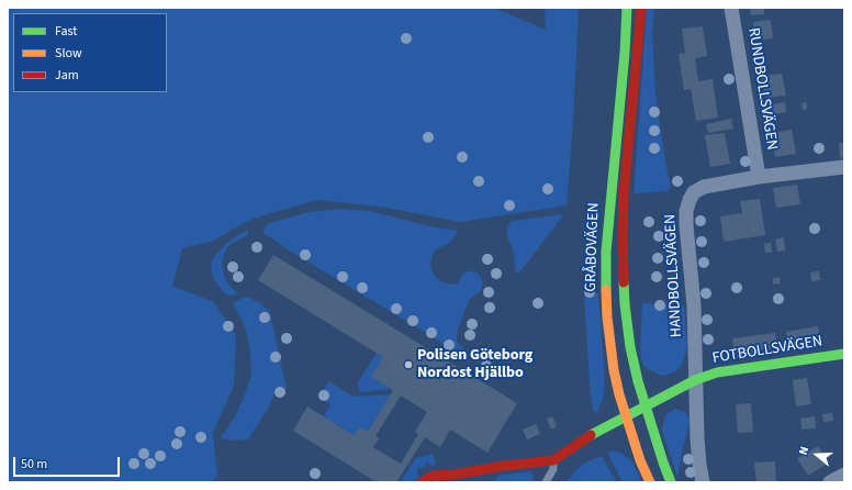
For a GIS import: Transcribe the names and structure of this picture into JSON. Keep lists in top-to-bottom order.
{
  "streets": {
    "main road": ["GRÅBOVÄGEN", "FOTBOLLSVÄGEN"],
    "street": ["RUNDBOLLSVÄGEN", "HANDBOLLSVÄGEN"]
  },
  "crossings": [
    ["RUNDBOLLSVÄGEN", "HANDBOLLSVÄGEN"],
    ["GRÅBOVÄGEN", "FOTBOLLSVÄGEN"],
    ["HANDBOLLSVÄGEN", "FOTBOLLSVÄGEN"]
  ],
  "places": ["Polisen Göteborg Nordost Hjällbo"],
  "legend": ["Fast", "Slow", "Jam"],
  "scale_bar": "50 m",
  "north": "left"
}
